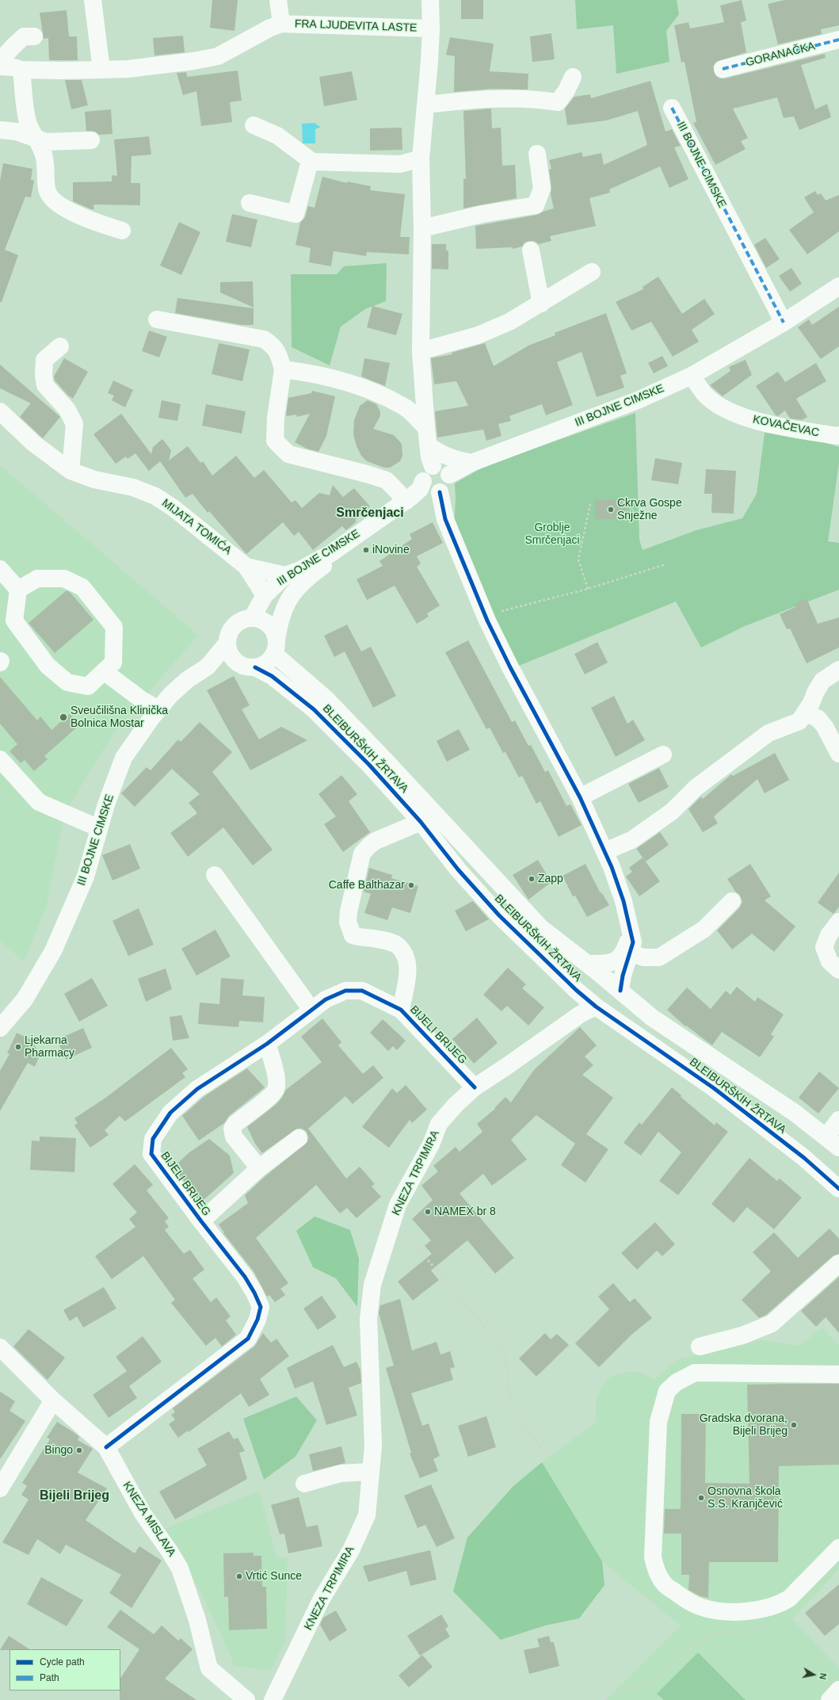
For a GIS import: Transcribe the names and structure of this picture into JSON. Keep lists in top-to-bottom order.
{
  "streets": {
    "street": [
      "FRA LJUDEVITA LASTE",
      "GORANAČKA",
      "III BOJNE CIMSKE",
      "KOVAČEVAC",
      "MIJATA TOMIĆA",
      "BLEIBURŠKIH ŽRTAVA",
      "BIJELI BRIJEG",
      "KNEZA TRPIMIRA",
      "KNEZA MISLAVA"
    ]
  },
  "crossings": [
    ["FRA LJUDEVITA LASTE", "III BOJNE CIMSKE"],
    ["III BOJNE CIMSKE", "KOVAČEVAC"],
    ["III BOJNE CIMSKE", "MIJATA TOMIĆA"],
    ["III BOJNE CIMSKE", "BLEIBURŠKIH ŽRTAVA"],
    ["BLEIBURŠKIH ŽRTAVA", "KNEZA TRPIMIRA"],
    ["BIJELI BRIJEG", "KNEZA TRPIMIRA"],
    ["BIJELI BRIJEG", "KNEZA MISLAVA"]
  ],
  "districts": ["Smrčenjaci", "Bijeli Brijeg"],
  "parks": ["Groblje Smrčenjaci"],
  "places": [
    "Ckrva Gospe Snježne",
    "iNovine",
    "Sveučilišna Klinička Bolnica Mostar",
    "Zapp",
    "Caffe Balthazar",
    "Ljekarna Pharmacy",
    "NAMEX br 8",
    "Gradska dvorana, Bijeli Brijeg",
    "Bingo",
    "Osnovna škola S.S. Kranjčević",
    "Vrtić Sunce"
  ],
  "legend": ["Cycle path", "Path"],
  "north": "right"
}
